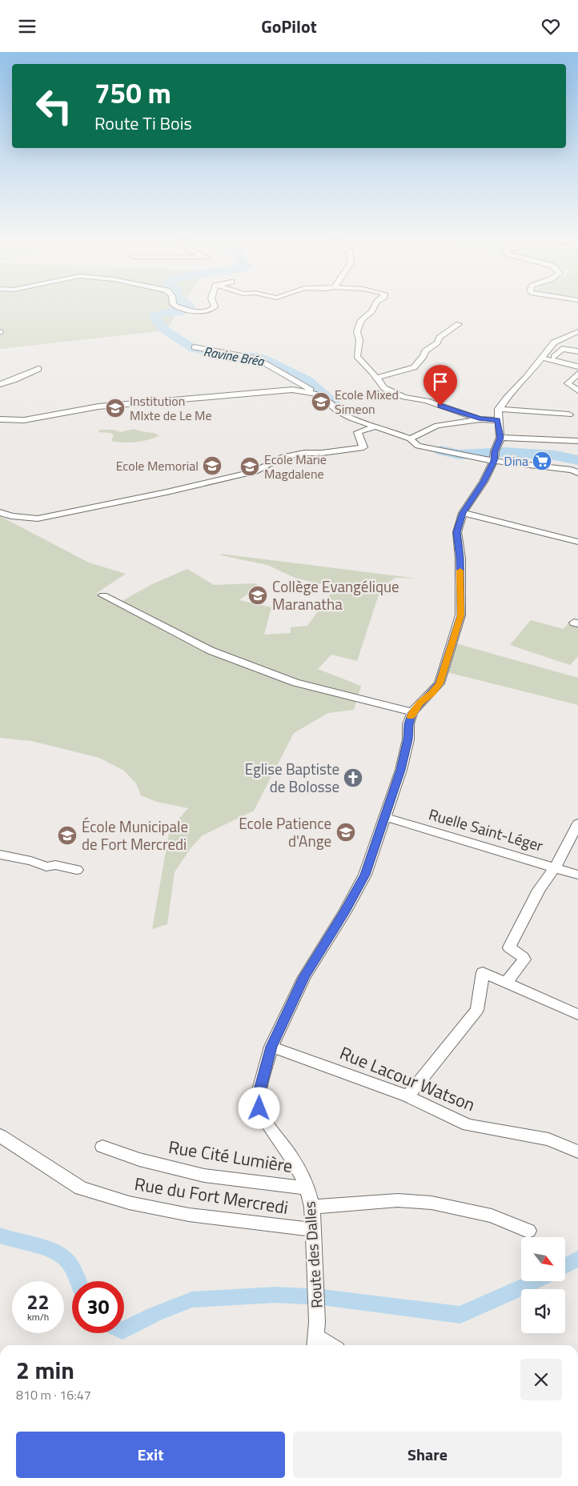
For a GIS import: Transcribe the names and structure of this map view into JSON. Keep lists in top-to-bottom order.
{
  "streets": {
    "street": [
      "Ruelle Saint-Léger",
      "Rue Lacour Watson",
      "Rue Cité Lumière",
      "Rue du Fort Mercredi",
      "Route des Dalles"
    ]
  },
  "crossings": [
    ["Ruelle Saint-Léger", "Route des Dalles"],
    ["Rue Lacour Watson", "Route des Dalles"],
    ["Rue Cité Lumière", "Route des Dalles"],
    ["Rue du Fort Mercredi", "Route des Dalles"]
  ],
  "water": ["Ravine Bréa"],
  "places": {
    "school or university": [
      "Ecole Mixed Simeon",
      "Institution MIxte de Le Me",
      "Ecole Memorial",
      "Ecole Marie Magdalene",
      "Collège Evangélique Maranatha",
      "Ecole Patience d'Ange",
      "École Municipale de Fort Mercredi"
    ],
    "supermarket": ["Dina"],
    "church": ["Eglise Baptiste de Bolosse"]
  },
  "north": "bottom right",
  "page": {
    "header": "GoPilot",
    "turn": ["750 m", "Route Ti Bois"],
    "speed": "22 km/h",
    "limit": "30",
    "heading": ["2 min", "810 m · 16:47"],
    "buttons": ["Exit", "Share"]
  }
}
